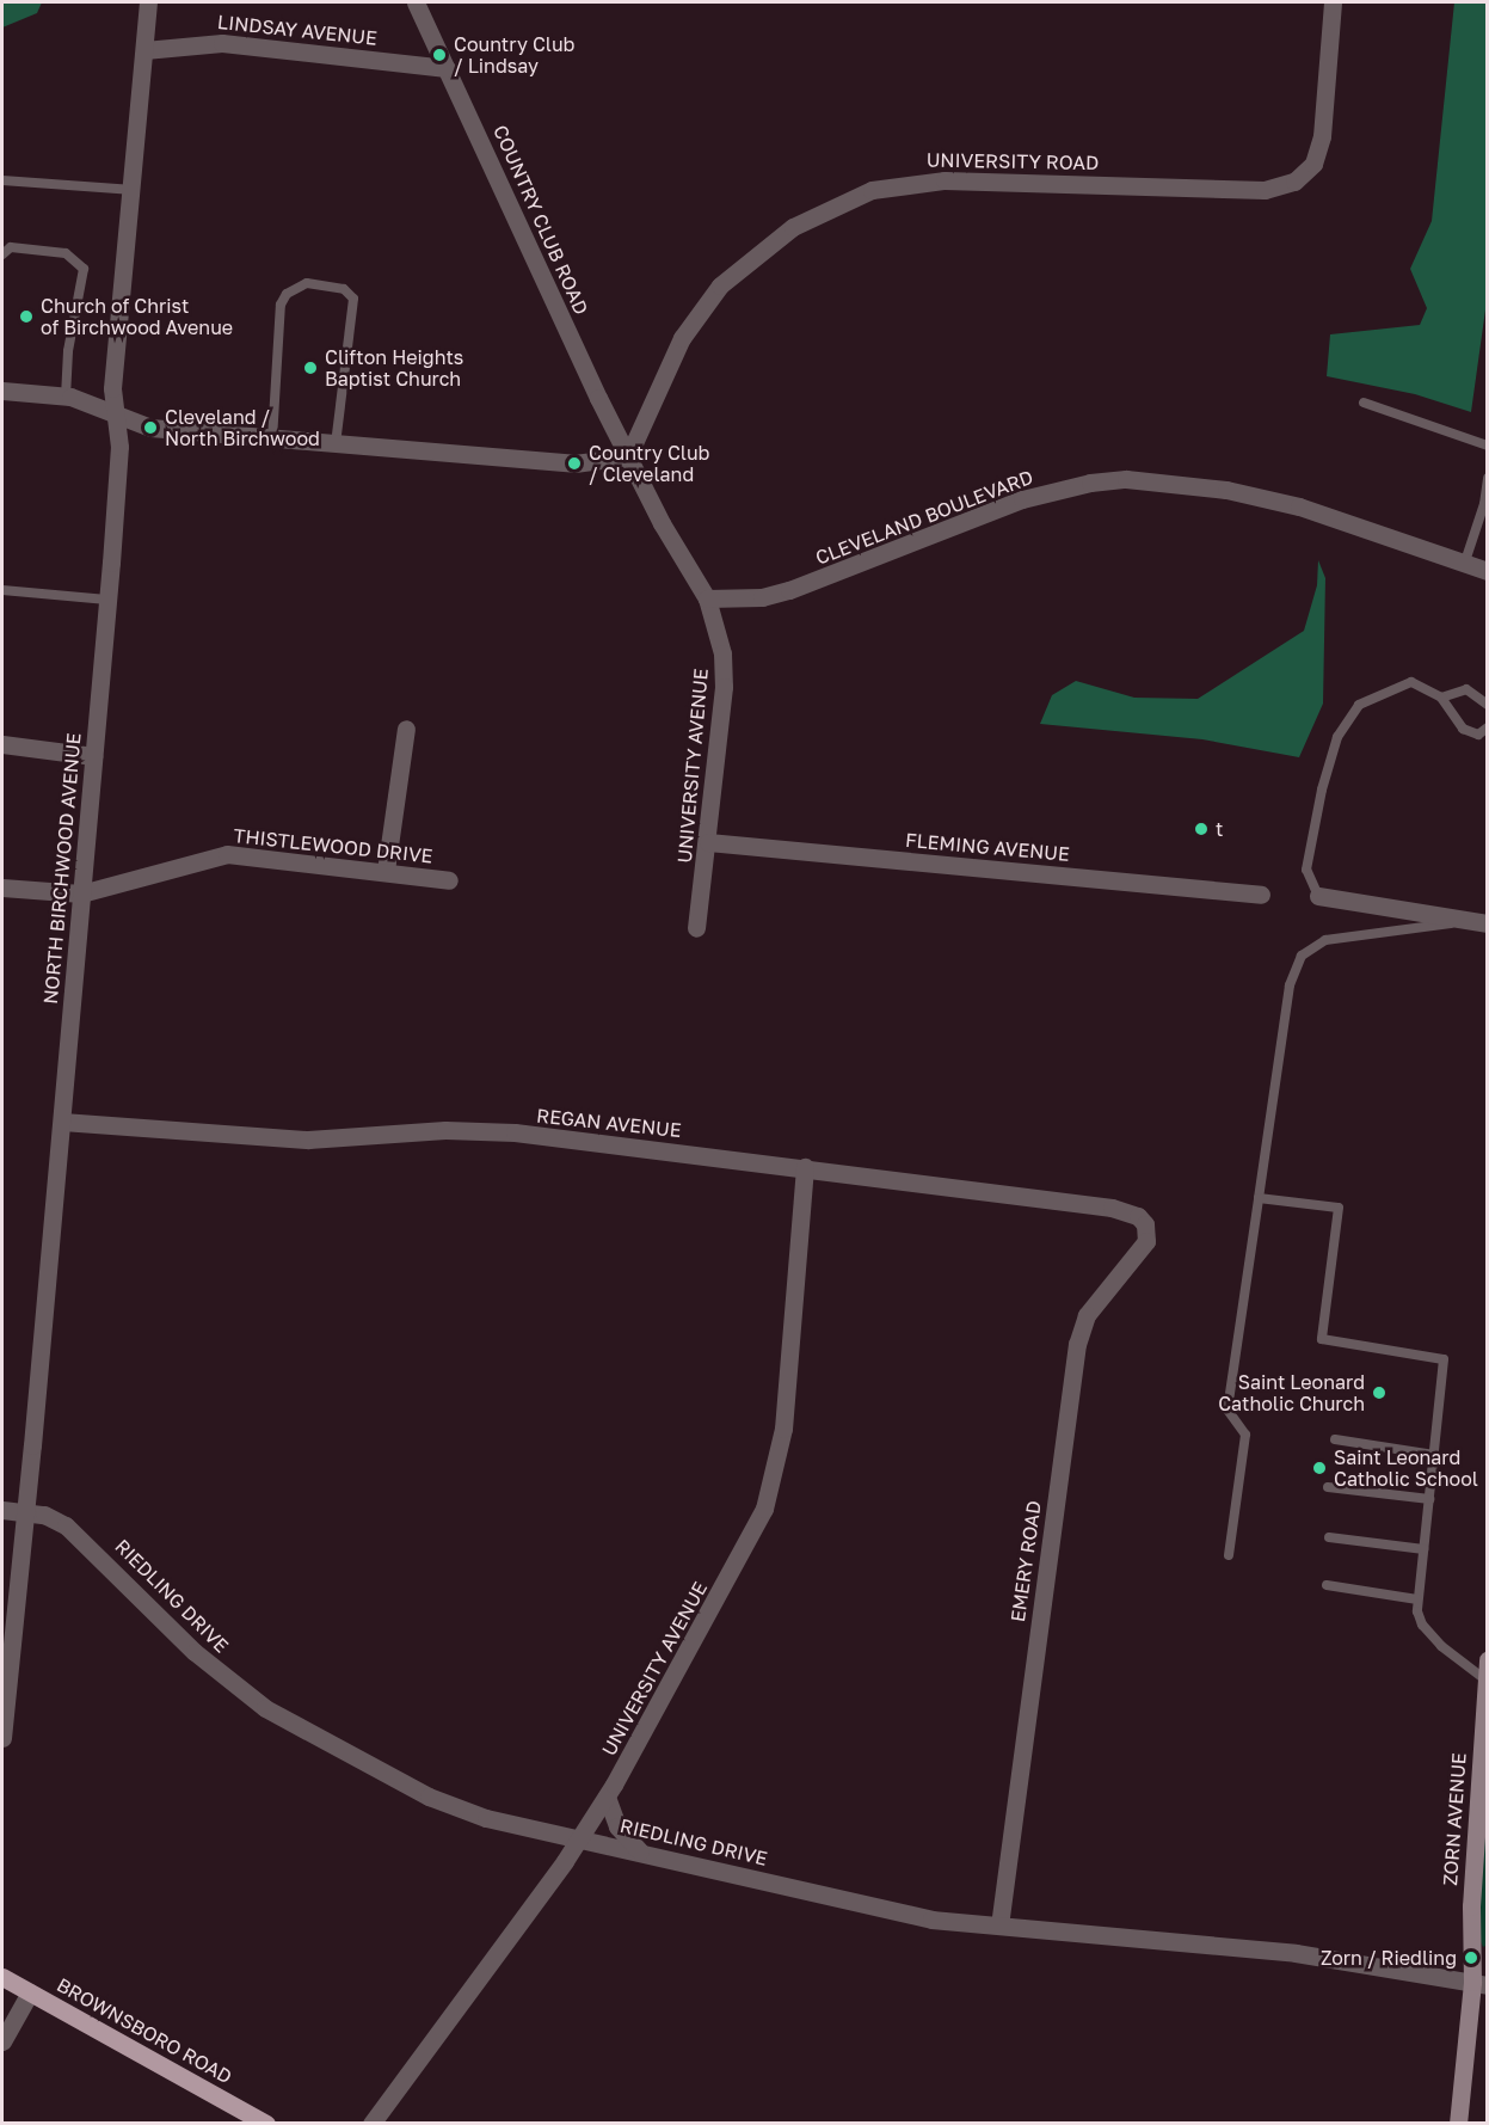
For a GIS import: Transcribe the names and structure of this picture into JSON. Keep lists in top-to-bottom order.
{
  "streets": {
    "main road": ["ZORN AVENUE", "BROWNSBORO ROAD"],
    "street": [
      "LINDSAY AVENUE",
      "UNIVERSITY ROAD",
      "COUNTRY CLUB ROAD",
      "CLEVELAND BOULEVARD",
      "UNIVERSITY AVENUE",
      "THISTLEWOOD DRIVE",
      "FLEMING AVENUE",
      "NORTH BIRCHWOOD AVENUE",
      "REGAN AVENUE",
      "EMERY ROAD",
      "RIEDLING DRIVE"
    ]
  },
  "crossings": [
    ["LINDSAY AVENUE", "COUNTRY CLUB ROAD"],
    ["LINDSAY AVENUE", "NORTH BIRCHWOOD AVENUE"],
    ["UNIVERSITY ROAD", "COUNTRY CLUB ROAD"],
    ["UNIVERSITY ROAD", "UNIVERSITY AVENUE"],
    ["COUNTRY CLUB ROAD", "UNIVERSITY AVENUE"],
    ["CLEVELAND BOULEVARD", "UNIVERSITY AVENUE"],
    ["UNIVERSITY AVENUE", "FLEMING AVENUE"],
    ["UNIVERSITY AVENUE", "REGAN AVENUE"],
    ["UNIVERSITY AVENUE", "RIEDLING DRIVE"],
    ["THISTLEWOOD DRIVE", "NORTH BIRCHWOOD AVENUE"],
    ["NORTH BIRCHWOOD AVENUE", "REGAN AVENUE"],
    ["NORTH BIRCHWOOD AVENUE", "RIEDLING DRIVE"],
    ["REGAN AVENUE", "EMERY ROAD"],
    ["EMERY ROAD", "RIEDLING DRIVE"],
    ["RIEDLING DRIVE", "ZORN AVENUE"]
  ],
  "places": [
    "Country Club / Lindsay",
    "Church of Christ of Birchwood Avenue",
    "Clifton Heights Baptist Church",
    "Cleveland / North Birchwood",
    "Country Club / Cleveland",
    "t",
    "Saint Leonard Catholic Church",
    "Saint Leonard Catholic School",
    "Zorn / Riedling"
  ]
}
